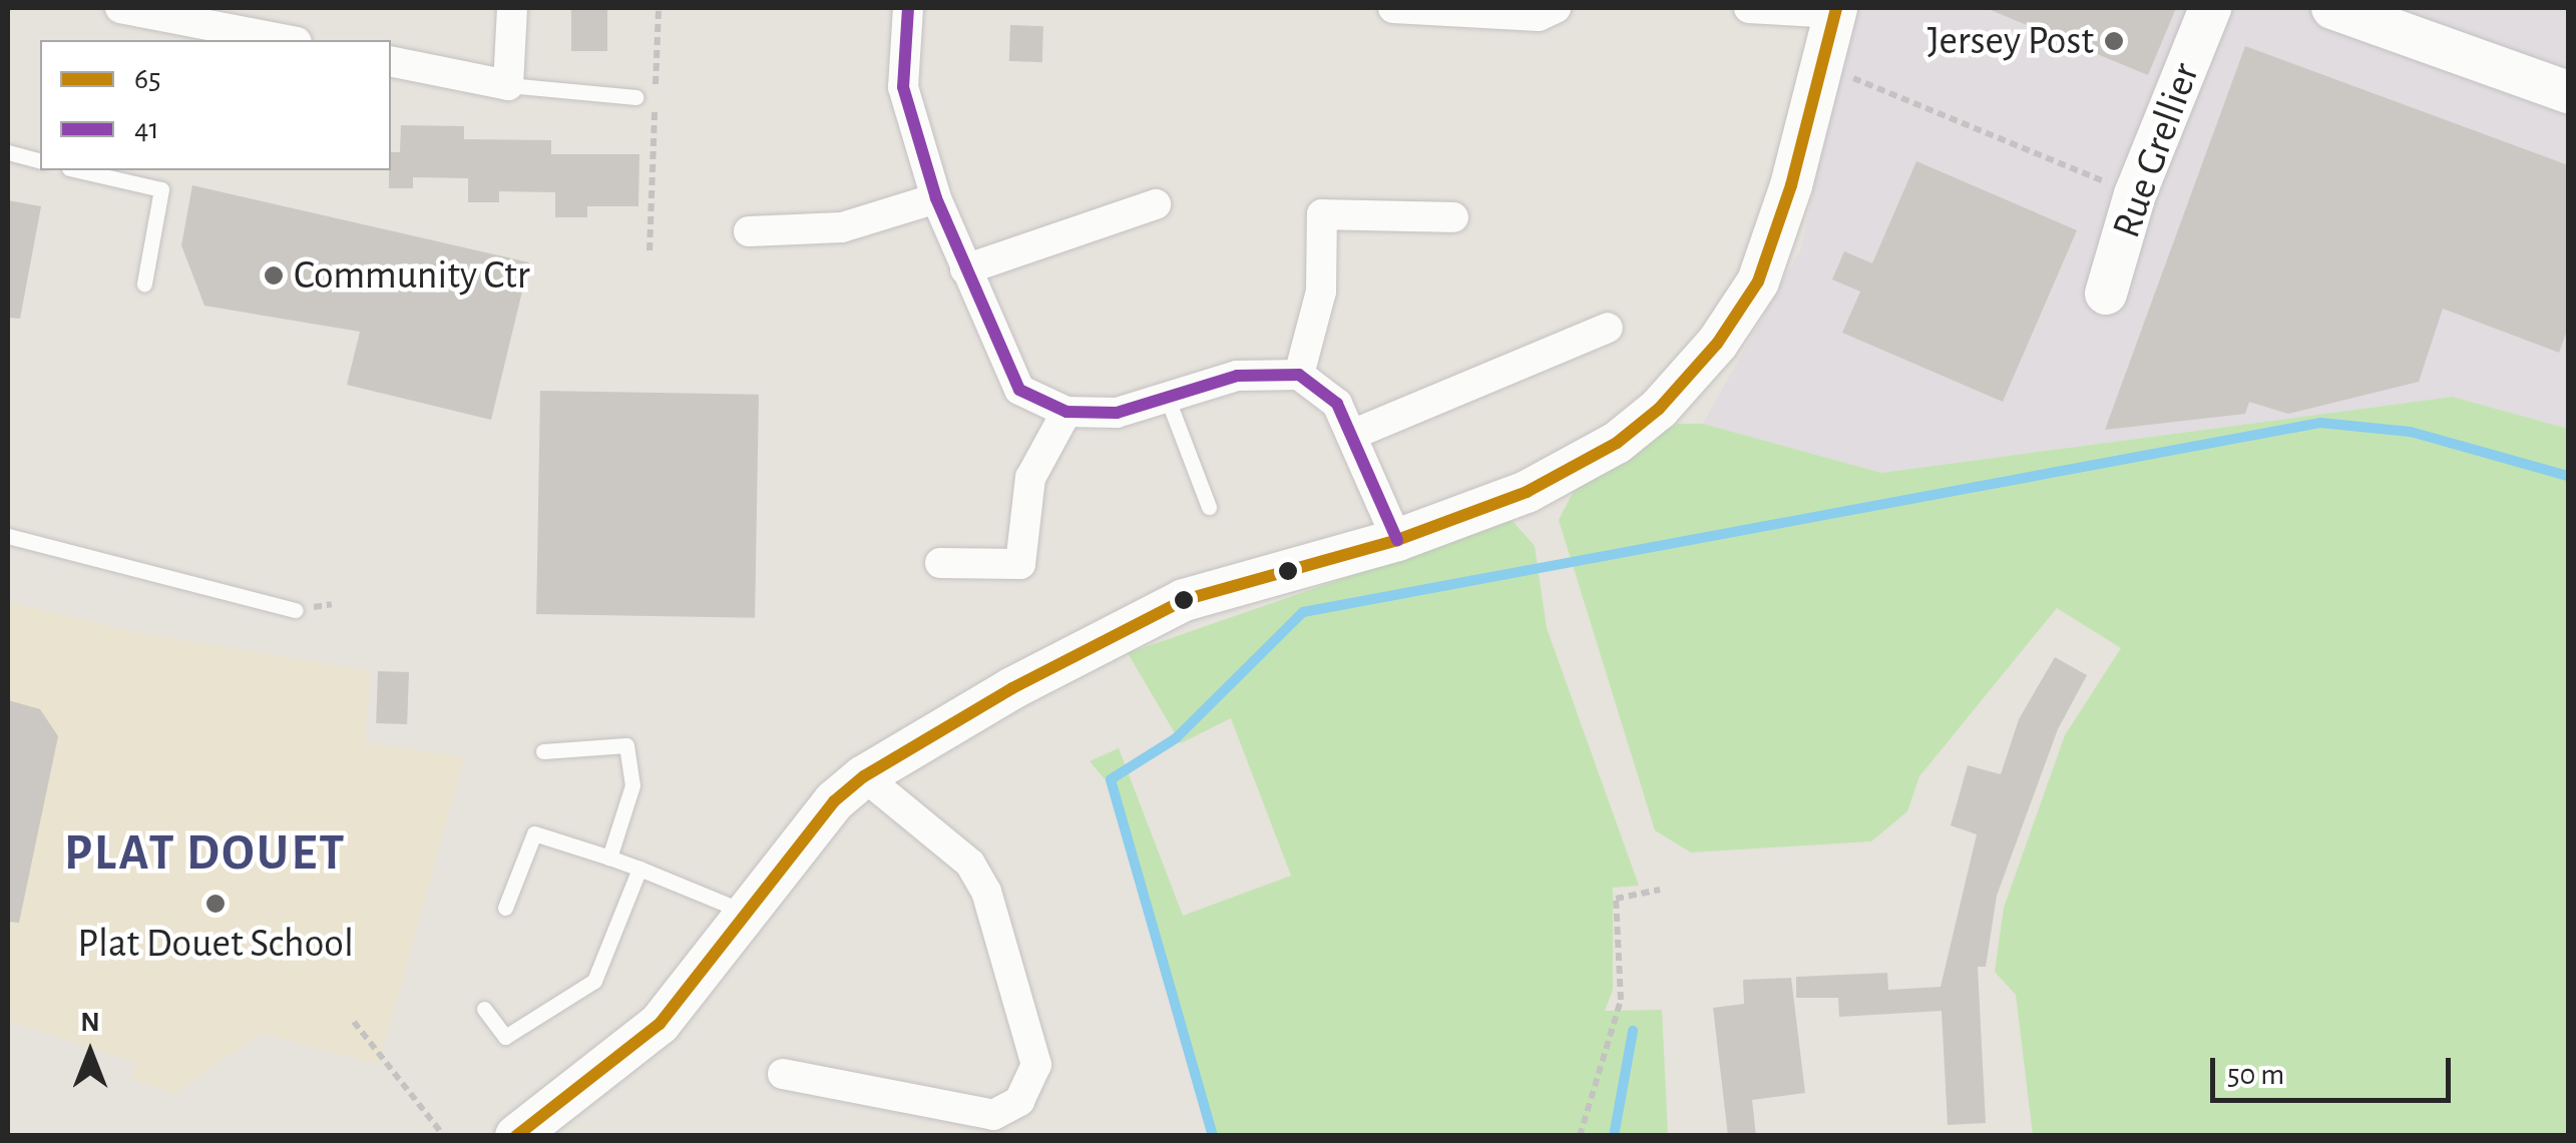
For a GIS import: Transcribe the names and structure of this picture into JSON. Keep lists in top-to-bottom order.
{
  "streets": {
    "main road": ["Rue Grellier"]
  },
  "districts": ["PLAT DOUET"],
  "places": ["Jersey Post", "Community Ctr", "Plat Douet School"],
  "lines": ["transit line 65", "transit line 41"],
  "legend": ["65", "41"],
  "scale_bar": "50 m",
  "north": "top"
}
